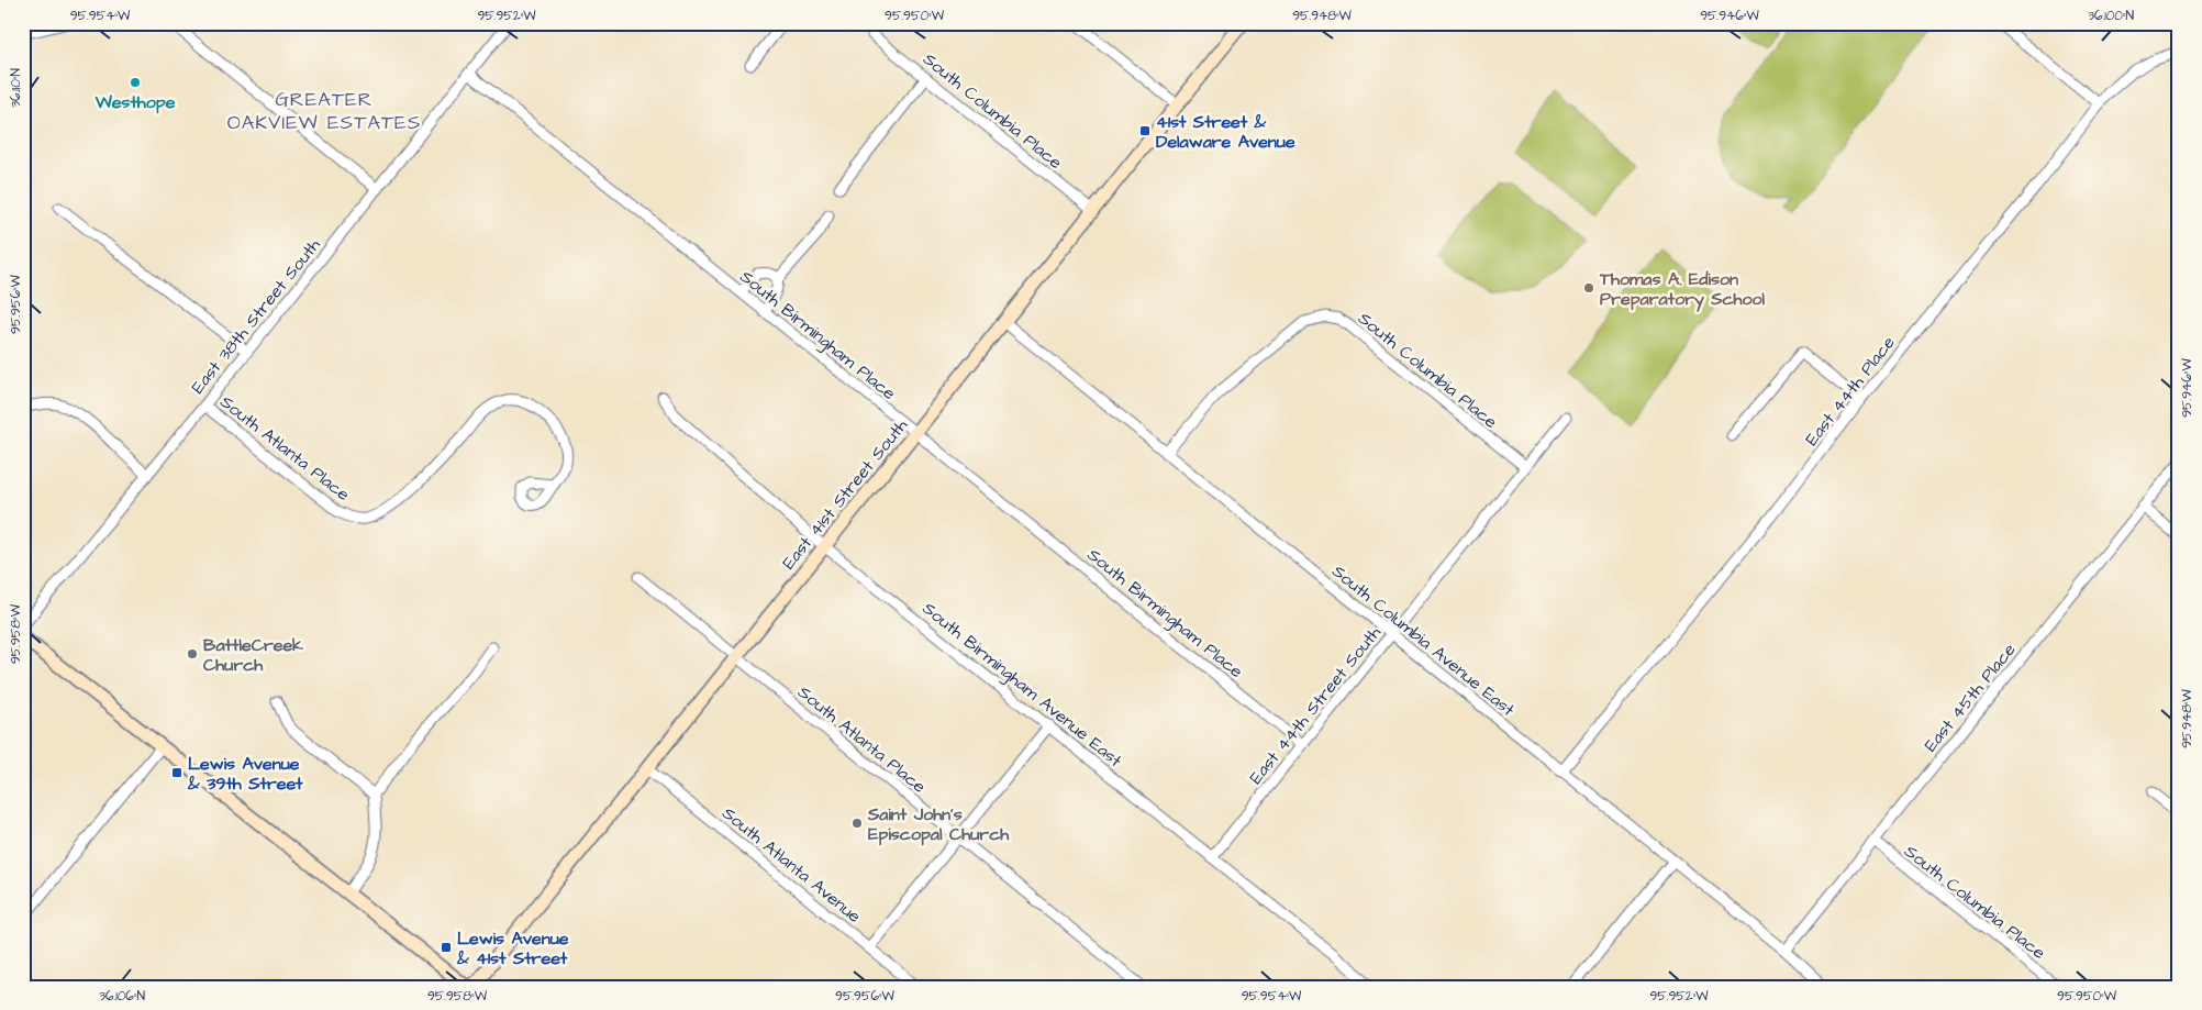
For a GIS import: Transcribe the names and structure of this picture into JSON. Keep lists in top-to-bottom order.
{
  "streets": {
    "main road": ["East 41st Street South"],
    "street": [
      "South Columbia Place",
      "East 38th Street South",
      "South Birmingham Place",
      "East 44th Place",
      "South Atlanta Place",
      "South Columbia Avenue East",
      "South Birmingham Avenue East",
      "East 45th Place",
      "East 44th Street South",
      "South Atlanta Avenue"
    ]
  },
  "crossings": [
    ["South Columbia Place", "East 41st Street South"],
    ["South Columbia Place", "South Columbia Avenue East"],
    ["South Columbia Place", "East 45th Place"],
    ["South Columbia Place", "East 44th Street South"],
    ["East 38th Street South", "South Birmingham Place"],
    ["East 38th Street South", "South Atlanta Place"],
    ["South Birmingham Place", "East 41st Street South"],
    ["South Birmingham Place", "East 44th Street South"],
    ["East 44th Place", "South Columbia Avenue East"],
    ["South Atlanta Place", "East 41st Street South"],
    ["East 41st Street South", "South Columbia Avenue East"],
    ["East 41st Street South", "South Birmingham Avenue East"],
    ["East 41st Street South", "South Atlanta Avenue"],
    ["South Columbia Avenue East", "East 45th Place"],
    ["South Columbia Avenue East", "East 44th Street South"],
    ["South Birmingham Avenue East", "East 44th Street South"]
  ],
  "districts": ["GREATER OAKVIEW ESTATES"],
  "places": {
    "other": [
      "Westhope",
      "Thomas A. Edison Preparatory School",
      "BattleCreek Church",
      "Saint John's Episcopal Church"
    ],
    "transit": ["41st Street & Delaware Avenue", "Lewis Avenue & 39th Street", "Lewis Avenue & 41st Street"]
  },
  "coordinates": [
    "95.954°W",
    "95.952°W",
    "95.950°W",
    "95.948°W",
    "95.946°W",
    "36.100°N",
    "36.110°N",
    "95.956°W",
    "95.958°W",
    "36.106°N"
  ]
}
